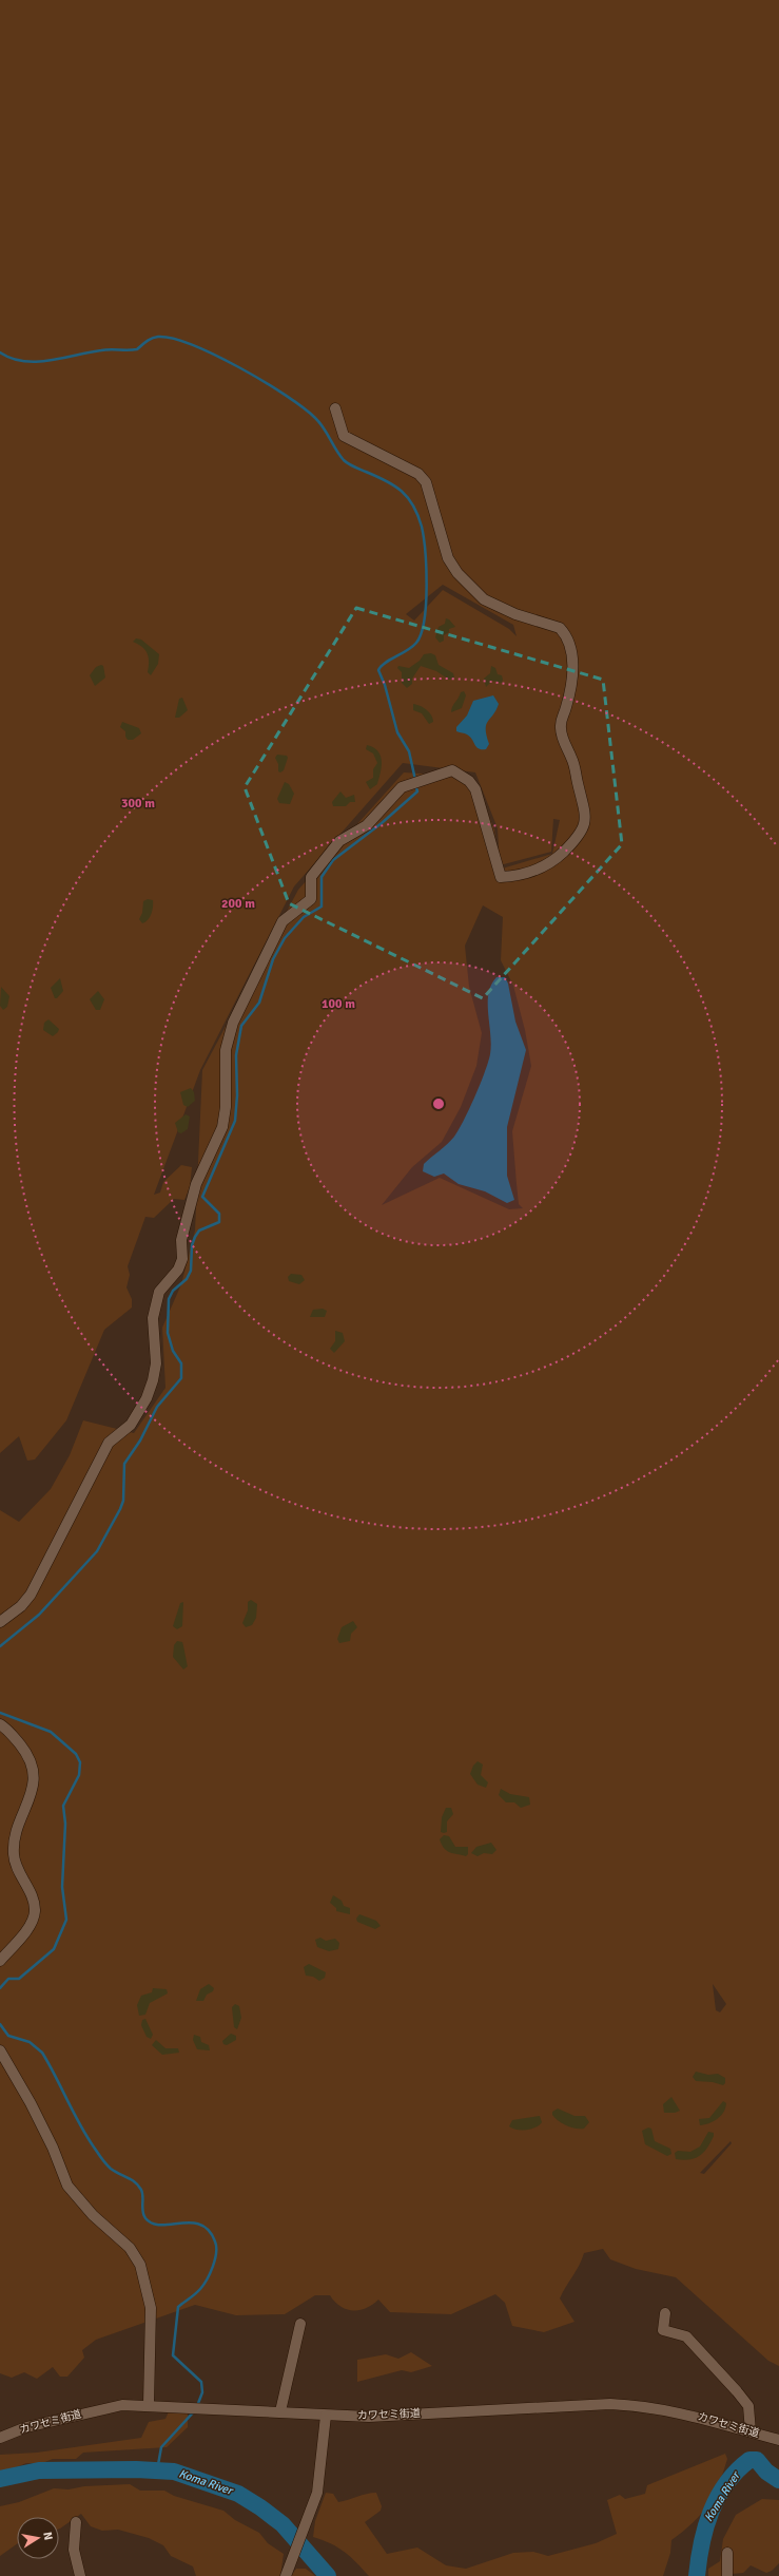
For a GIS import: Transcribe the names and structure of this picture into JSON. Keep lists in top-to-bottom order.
{
  "streets": {
    "street": ["カワセミ街道"]
  },
  "water": ["Koma River"],
  "north": "right",
  "rings": ["300 m", "200 m", "100 m"]
}
